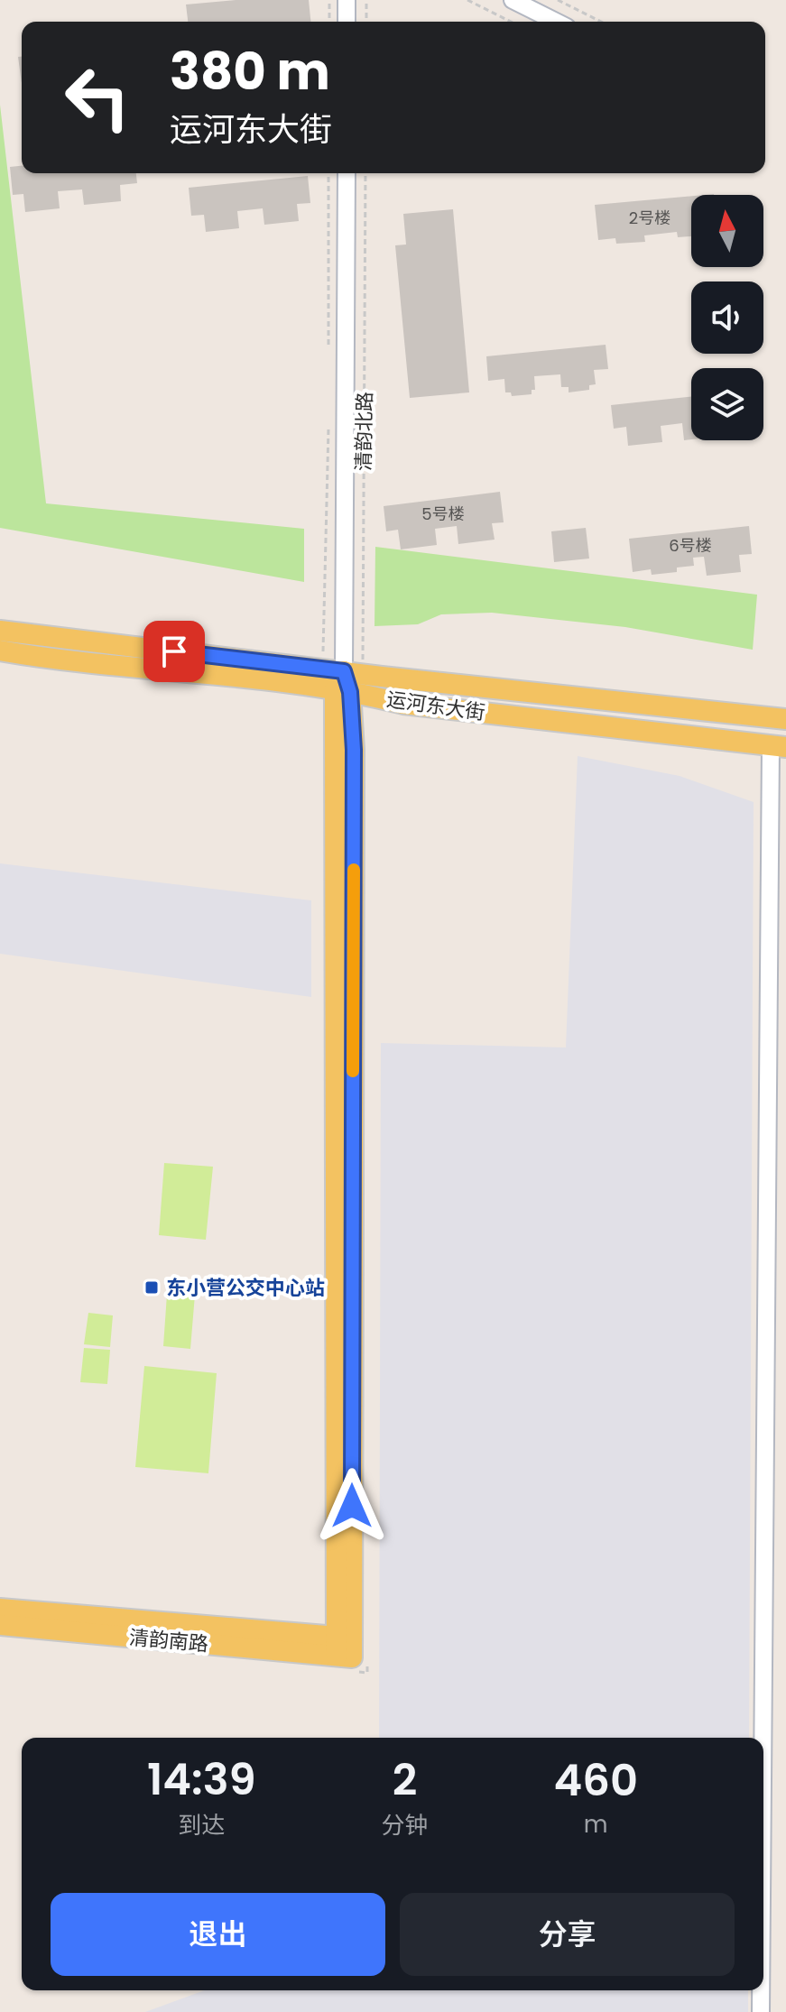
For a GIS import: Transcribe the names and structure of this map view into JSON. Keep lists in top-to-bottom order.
{
  "streets": {
    "main road": ["运河东大街", "清韵南路"],
    "street": ["清韵北路"]
  },
  "crossings": [
    ["清韵北路", "运河东大街"]
  ],
  "places": {
    "transit": ["东小营公交中心站"]
  },
  "house_numbers": ["2号楼", "5号楼", "6号楼"],
  "north": "top",
  "page": {
    "turn": ["380 m", "运河东大街"],
    "eta": [
      "14:39",
      "到达",
      "2",
      "分钟",
      "460",
      "m"
    ],
    "buttons": ["退出", "分享"]
  }
}
